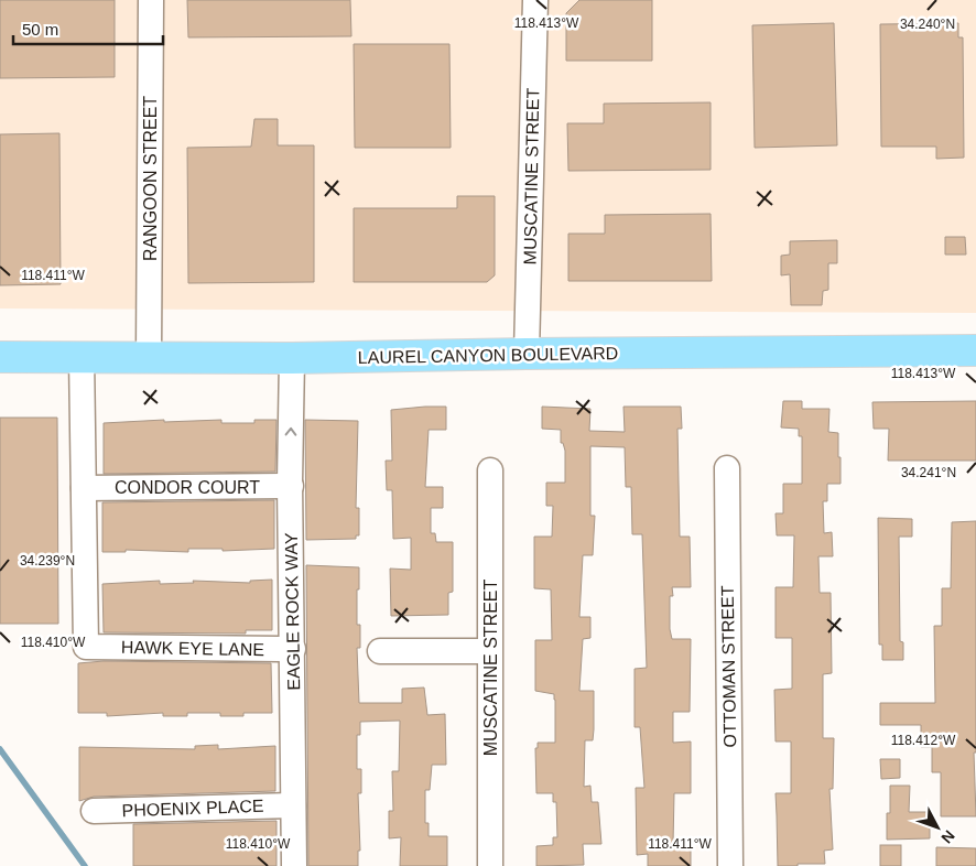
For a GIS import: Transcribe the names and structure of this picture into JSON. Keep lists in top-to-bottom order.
{
  "streets": {
    "main road": ["LAUREL CANYON BOULEVARD"],
    "street": [
      "MUSCATINE STREET",
      "RANGOON STREET",
      "CONDOR COURT",
      "EAGLE ROCK WAY",
      "HAWK EYE LANE",
      "OTTOMAN STREET",
      "PHOENIX PLACE"
    ]
  },
  "crossings": [
    ["MUSCATINE STREET", "LAUREL CANYON BOULEVARD"],
    ["RANGOON STREET", "LAUREL CANYON BOULEVARD"],
    ["LAUREL CANYON BOULEVARD", "EAGLE ROCK WAY"],
    ["LAUREL CANYON BOULEVARD", "HAWK EYE LANE"],
    ["CONDOR COURT", "EAGLE ROCK WAY"],
    ["CONDOR COURT", "HAWK EYE LANE"],
    ["EAGLE ROCK WAY", "HAWK EYE LANE"],
    ["EAGLE ROCK WAY", "PHOENIX PLACE"]
  ],
  "scale_bar": "50 m",
  "north": "bottom right",
  "coordinates": [
    "118.413°W",
    "34.240°N",
    "118.411°W",
    "34.241°N",
    "34.239°N",
    "118.410°W",
    "118.412°W"
  ]
}
